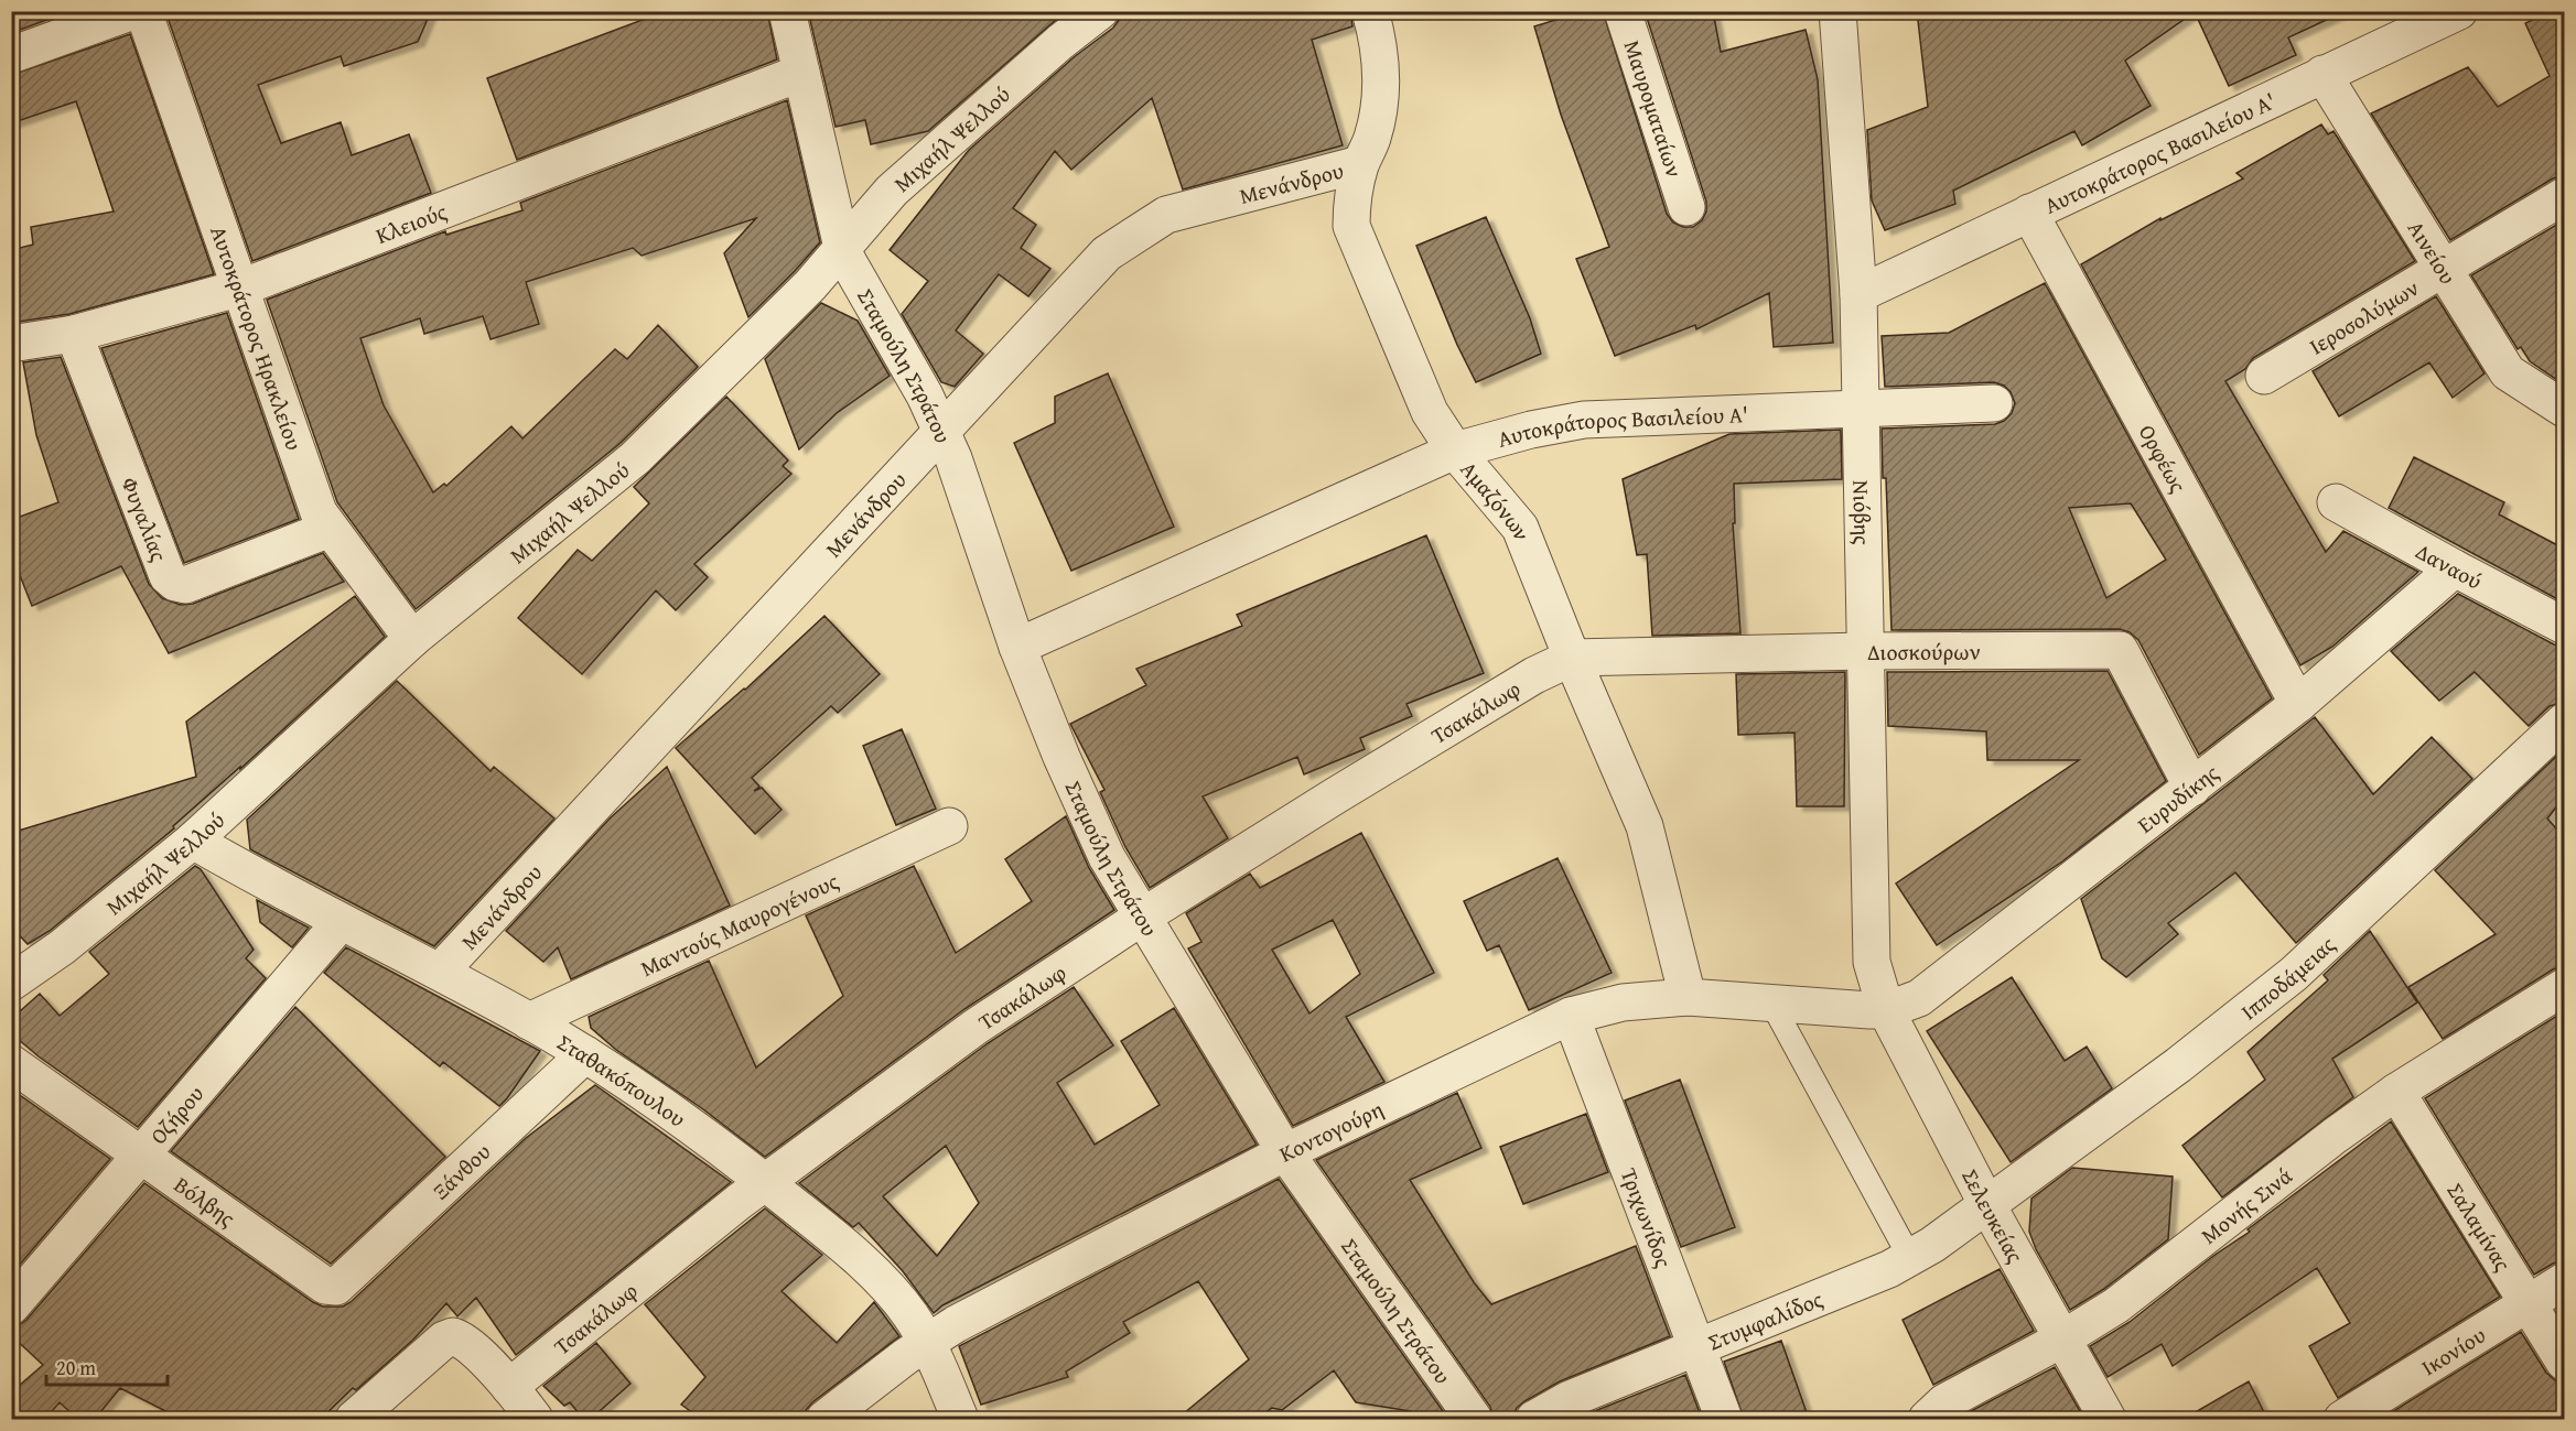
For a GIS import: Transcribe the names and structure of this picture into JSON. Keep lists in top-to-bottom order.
{
  "streets": {
    "street": [
      "Μαυροματαίων",
      "Μιχαήλ Ψελλού",
      "Αυτοκράτορος Βασιλείου A'",
      "Μενάνδρου",
      "Κλειούς",
      "Αινείου",
      "Ιεροσολύμων",
      "Αυτοκράτορος Ηρακλείου",
      "Σταμούλη Στράτου",
      "Ορφέως",
      "Αμαζόνων",
      "Νιόβης",
      "Φυγαλίας",
      "Δαναού",
      "Διοσκούρων",
      "Τσακάλωφ",
      "Ευρυδίκης",
      "Μαντούς Μαυρογένους",
      "Ιπποδάμειας",
      "Σταθακόπουλου",
      "Οζήρου",
      "Κοντογούρη",
      "Ξάνθου",
      "Βόλβης",
      "Μονής Σινά",
      "Σελευκείας",
      "Τριχωνίδος",
      "Σαλαμίνας",
      "Στυμφαλίδος",
      "Ικονίου"
    ]
  },
  "crossings": [
    ["Μιχαήλ Ψελλού", "Αυτοκράτορος Ηρακλείου"],
    ["Μιχαήλ Ψελλού", "Σταμούλη Στράτου"],
    ["Μιχαήλ Ψελλού", "Σταθακόπουλου"],
    ["Αυτοκράτορος Βασιλείου A'", "Αινείου"],
    ["Αυτοκράτορος Βασιλείου A'", "Σταμούλη Στράτου"],
    ["Αυτοκράτορος Βασιλείου A'", "Ορφέως"],
    ["Αυτοκράτορος Βασιλείου A'", "Αμαζόνων"],
    ["Αυτοκράτορος Βασιλείου A'", "Νιόβης"],
    ["Μενάνδρου", "Σταμούλη Στράτου"],
    ["Μενάνδρου", "Αμαζόνων"],
    ["Μενάνδρου", "Σταθακόπουλου"],
    ["Κλειούς", "Αυτοκράτορος Ηρακλείου"],
    ["Κλειούς", "Σταμούλη Στράτου"],
    ["Κλειούς", "Φυγαλίας"],
    ["Αινείου", "Ιεροσολύμων"],
    ["Αυτοκράτορος Ηρακλείου", "Φυγαλίας"],
    ["Σταμούλη Στράτου", "Τσακάλωφ"],
    ["Σταμούλη Στράτου", "Κοντογούρη"],
    ["Ορφέως", "Ευρυδίκης"],
    ["Αμαζόνων", "Διοσκούρων"],
    ["Αμαζόνων", "Τσακάλωφ"],
    ["Αμαζόνων", "Κοντογούρη"],
    ["Νιόβης", "Διοσκούρων"],
    ["Νιόβης", "Ευρυδίκης"],
    ["Νιόβης", "Κοντογούρη"],
    ["Νιόβης", "Σελευκείας"],
    ["Δαναού", "Ευρυδίκης"],
    ["Διοσκούρων", "Τσακάλωφ"],
    ["Διοσκούρων", "Ευρυδίκης"],
    ["Τσακάλωφ", "Σταθακόπουλου"],
    ["Ευρυδίκης", "Κοντογούρη"],
    ["Ευρυδίκης", "Σελευκείας"],
    ["Μαντούς Μαυρογένους", "Σταθακόπουλου"],
    ["Ιπποδάμειας", "Σελευκείας"],
    ["Ιπποδάμειας", "Στυμφαλίδος"],
    ["Σταθακόπουλου", "Οζήρου"],
    ["Σταθακόπουλου", "Κοντογούρη"],
    ["Σταθακόπουλου", "Ξάνθου"],
    ["Οζήρου", "Βόλβης"],
    ["Κοντογούρη", "Σελευκείας"],
    ["Κοντογούρη", "Τριχωνίδος"],
    ["Ξάνθου", "Βόλβης"],
    ["Μονής Σινά", "Σελευκείας"],
    ["Μονής Σινά", "Σαλαμίνας"],
    ["Σελευκείας", "Στυμφαλίδος"],
    ["Τριχωνίδος", "Στυμφαλίδος"],
    ["Σαλαμίνας", "Ικονίου"]
  ],
  "scale_bar": "20 m"
}
